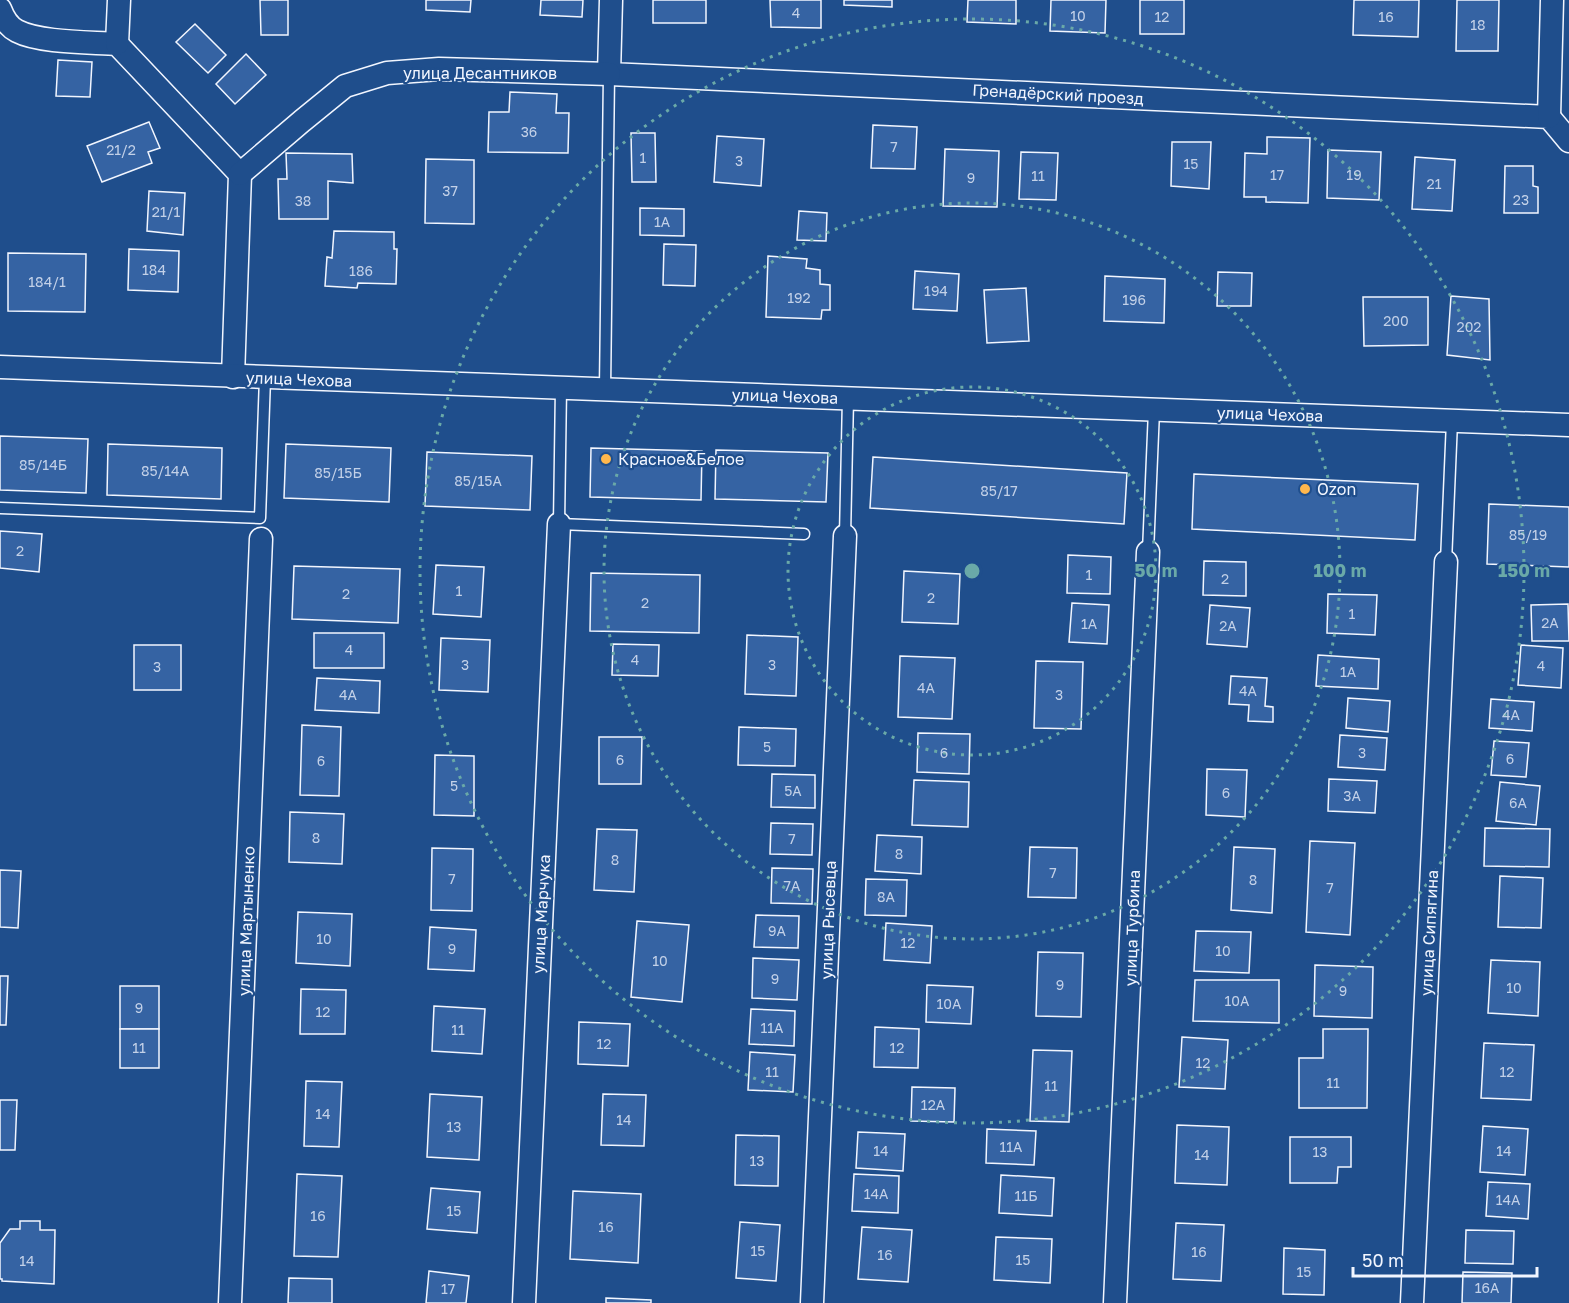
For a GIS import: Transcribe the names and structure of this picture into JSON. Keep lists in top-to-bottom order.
{
  "streets": {
    "street": [
      "улица Десантников",
      "Гренадёрский проезд",
      "улица Чехова",
      "улица Марчука",
      "улица Рысевца",
      "улица Мартыненко",
      "улица Турбина",
      "улица Сипягина"
    ]
  },
  "crossings": [
    ["улица Десантников", "Гренадёрский проезд"]
  ],
  "places": ["Красное&Белое", "Ozon"],
  "house_numbers": [
    "4",
    "10",
    "12",
    "16",
    "18",
    "36",
    "7",
    "21/2",
    "1",
    "3",
    "15",
    "17",
    "19",
    "11",
    "9",
    "21",
    "37",
    "23",
    "38",
    "21/1",
    "1А",
    "184",
    "186",
    "184/1",
    "194",
    "192",
    "196",
    "200",
    "202",
    "85/14Б",
    "85/14А",
    "85/15Б",
    "85/15А",
    "85/17",
    "85/19",
    "2",
    "1",
    "2",
    "1",
    "2",
    "2",
    "2",
    "1",
    "2А",
    "1А",
    "2А",
    "4",
    "4",
    "3",
    "3",
    "4",
    "3",
    "1А",
    "4А",
    "4А",
    "4А",
    "3",
    "4А",
    "5",
    "6",
    "3",
    "6",
    "6",
    "6",
    "5",
    "5А",
    "6",
    "3А",
    "6А",
    "8",
    "7",
    "8",
    "8",
    "7",
    "7",
    "8",
    "7А",
    "7",
    "8А",
    "9А",
    "10",
    "12",
    "9",
    "10",
    "10",
    "9",
    "9",
    "10",
    "9",
    "10А",
    "10А",
    "9",
    "12",
    "11А",
    "11",
    "12",
    "11",
    "12",
    "12",
    "11",
    "12",
    "11",
    "11",
    "12А",
    "14",
    "14",
    "13",
    "11А",
    "14",
    "14",
    "13",
    "14",
    "13",
    "14А",
    "11Б",
    "14А",
    "15",
    "16",
    "16",
    "15",
    "16",
    "16",
    "15",
    "14",
    "15",
    "16А",
    "17"
  ],
  "scale_bar": "50 m",
  "rings": ["50 m", "100 m", "150 m"]
}
